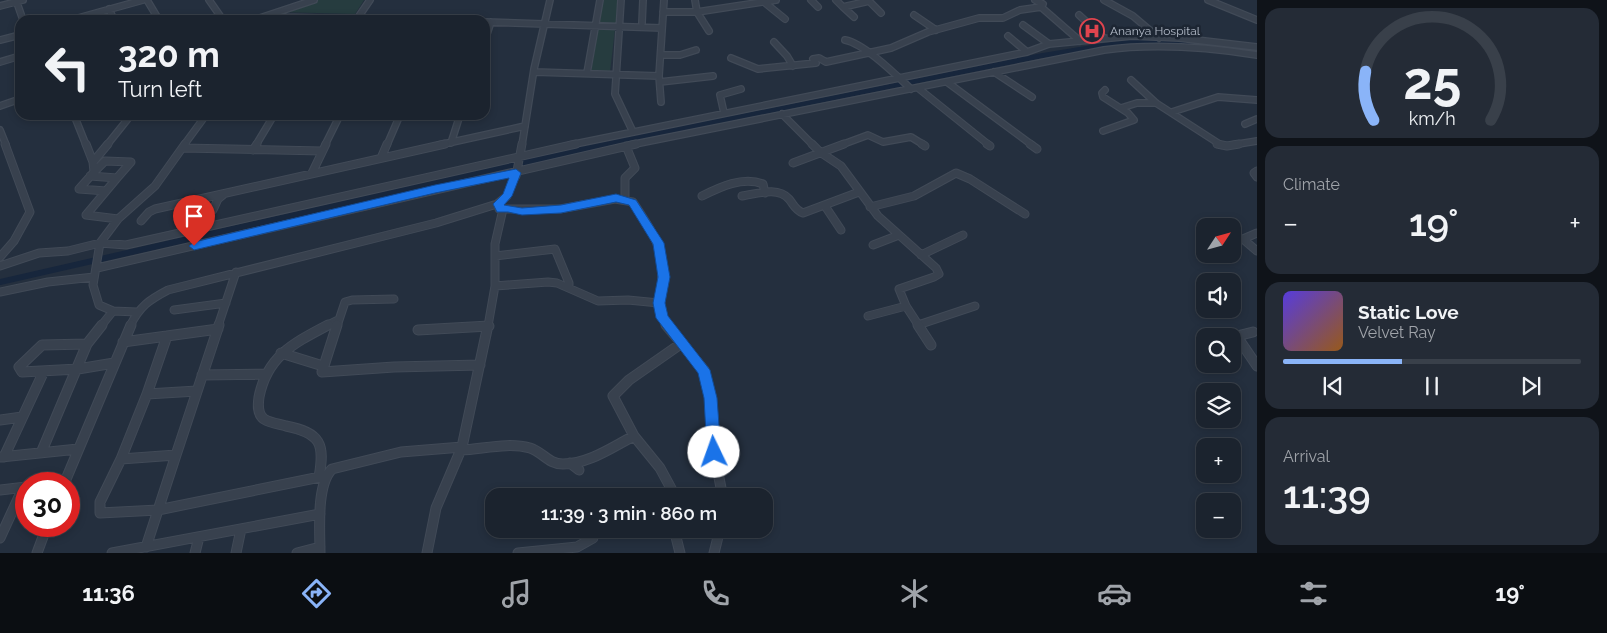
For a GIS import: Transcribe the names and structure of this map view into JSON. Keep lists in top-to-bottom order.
{
  "places": {
    "hospital": ["Ananya Hospital"]
  },
  "north": "top right",
  "page": {
    "turn": ["320 m", "Turn left"],
    "tile": [
      "Climate",
      ["Arrival", "11:39"]
    ],
    "heat": ["−", "19°", "+"],
    "map_buttons": ["+", "−"],
    "song": ["Static Love", "Velvet Ray"],
    "limit": "30",
    "trip": "11:39 · 3 min · 860 m",
    "tabs": ["11:36", "19°"],
    "gauge": ["25", "km/h"]
  }
}
